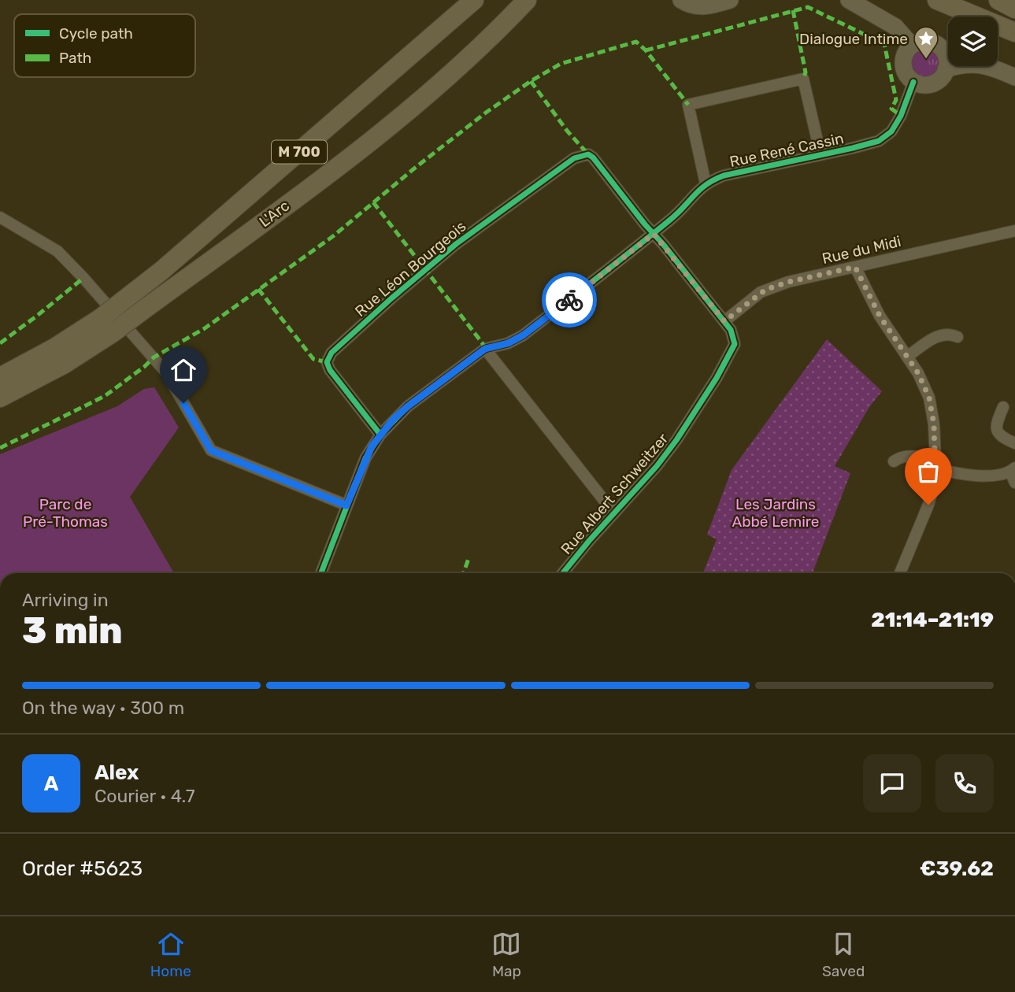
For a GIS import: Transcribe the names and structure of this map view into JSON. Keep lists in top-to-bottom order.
{
  "streets": {
    "highway": ["M 700", "L'Arc"],
    "street": [
      "Rue René Cassin",
      "Rue du Midi",
      "Rue Léon Bourgeois",
      "Rue Albert Schweitzer"
    ]
  },
  "crossings": [
    ["Rue René Cassin", "Rue Léon Bourgeois"],
    ["Rue René Cassin", "Rue Albert Schweitzer"],
    ["Rue du Midi", "Rue Albert Schweitzer"],
    ["Rue Léon Bourgeois", "Rue Albert Schweitzer"]
  ],
  "parks": ["Parc de Pré-Thomas", "Les Jardins Abbé Lemire"],
  "places": {
    "place": ["Dialogue Intime"]
  },
  "legend": ["Cycle path", "Path"],
  "page": {
    "heading": ["3 min", "Arriving in", "21:14–21:19"],
    "panel": [
      "Alex",
      "Courier · 4.7",
      "Order #5623",
      "€39.62"
    ],
    "bar": "On the way · 300 m",
    "round": "A",
    "tabs": ["Home", "Map", "Saved"]
  }
}
